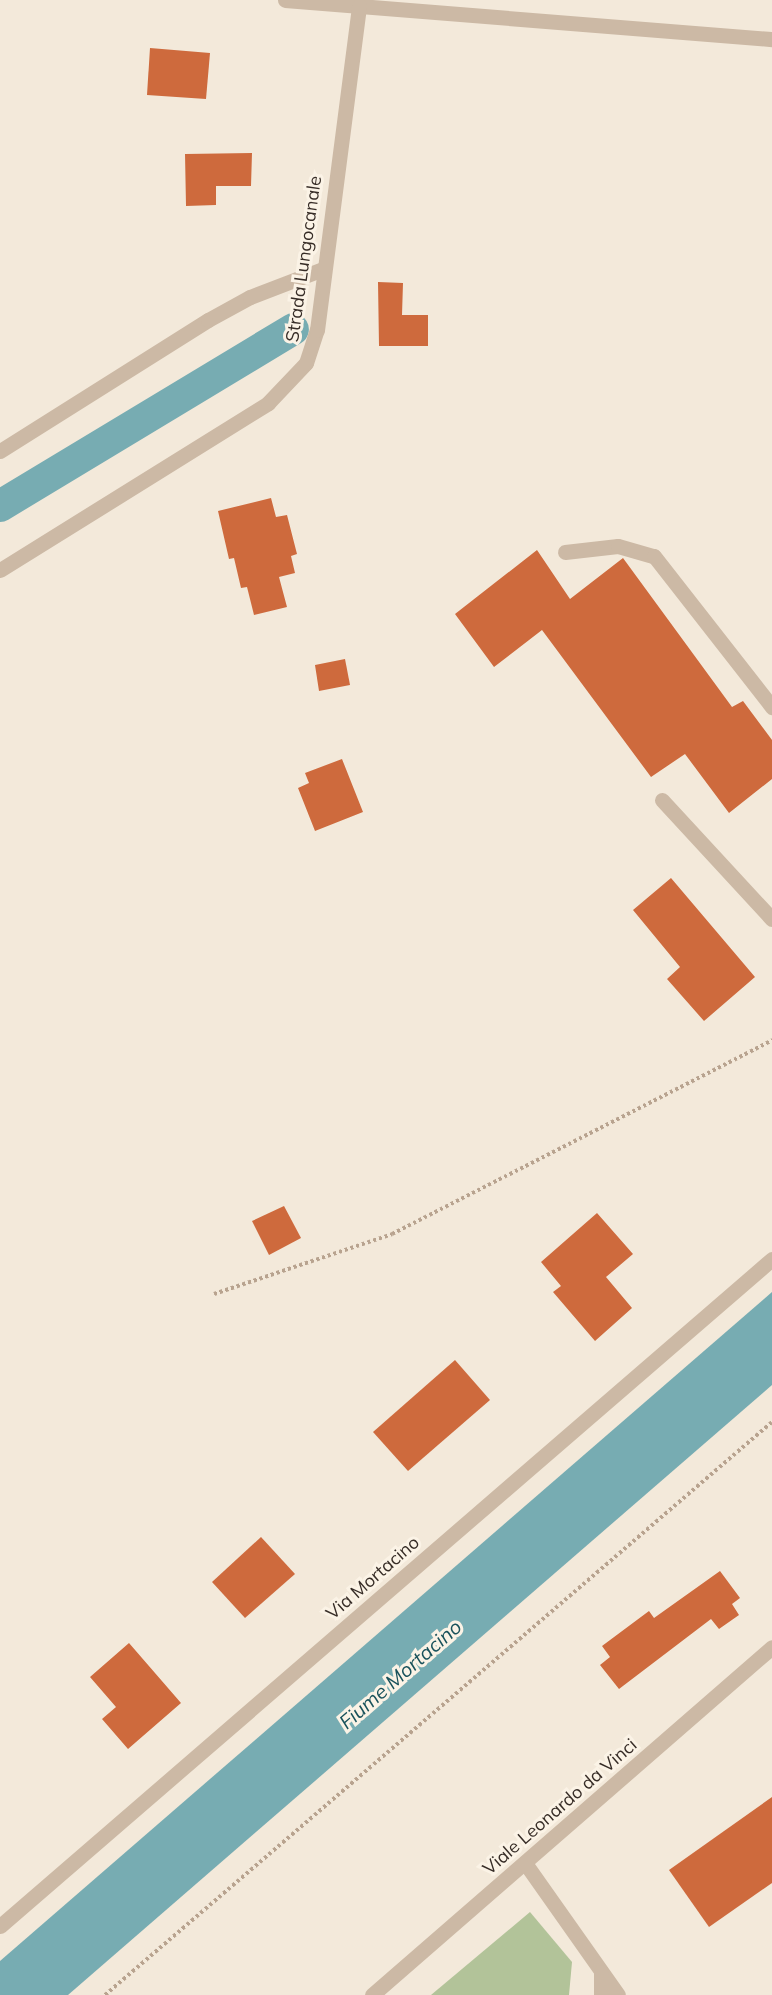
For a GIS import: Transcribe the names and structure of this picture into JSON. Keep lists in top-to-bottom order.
{
  "streets": {
    "street": ["Strada Lungocanale", "Via Mortacino", "Viale Leonardo da Vinci"]
  },
  "water": ["Fiume Mortacino"]
}
